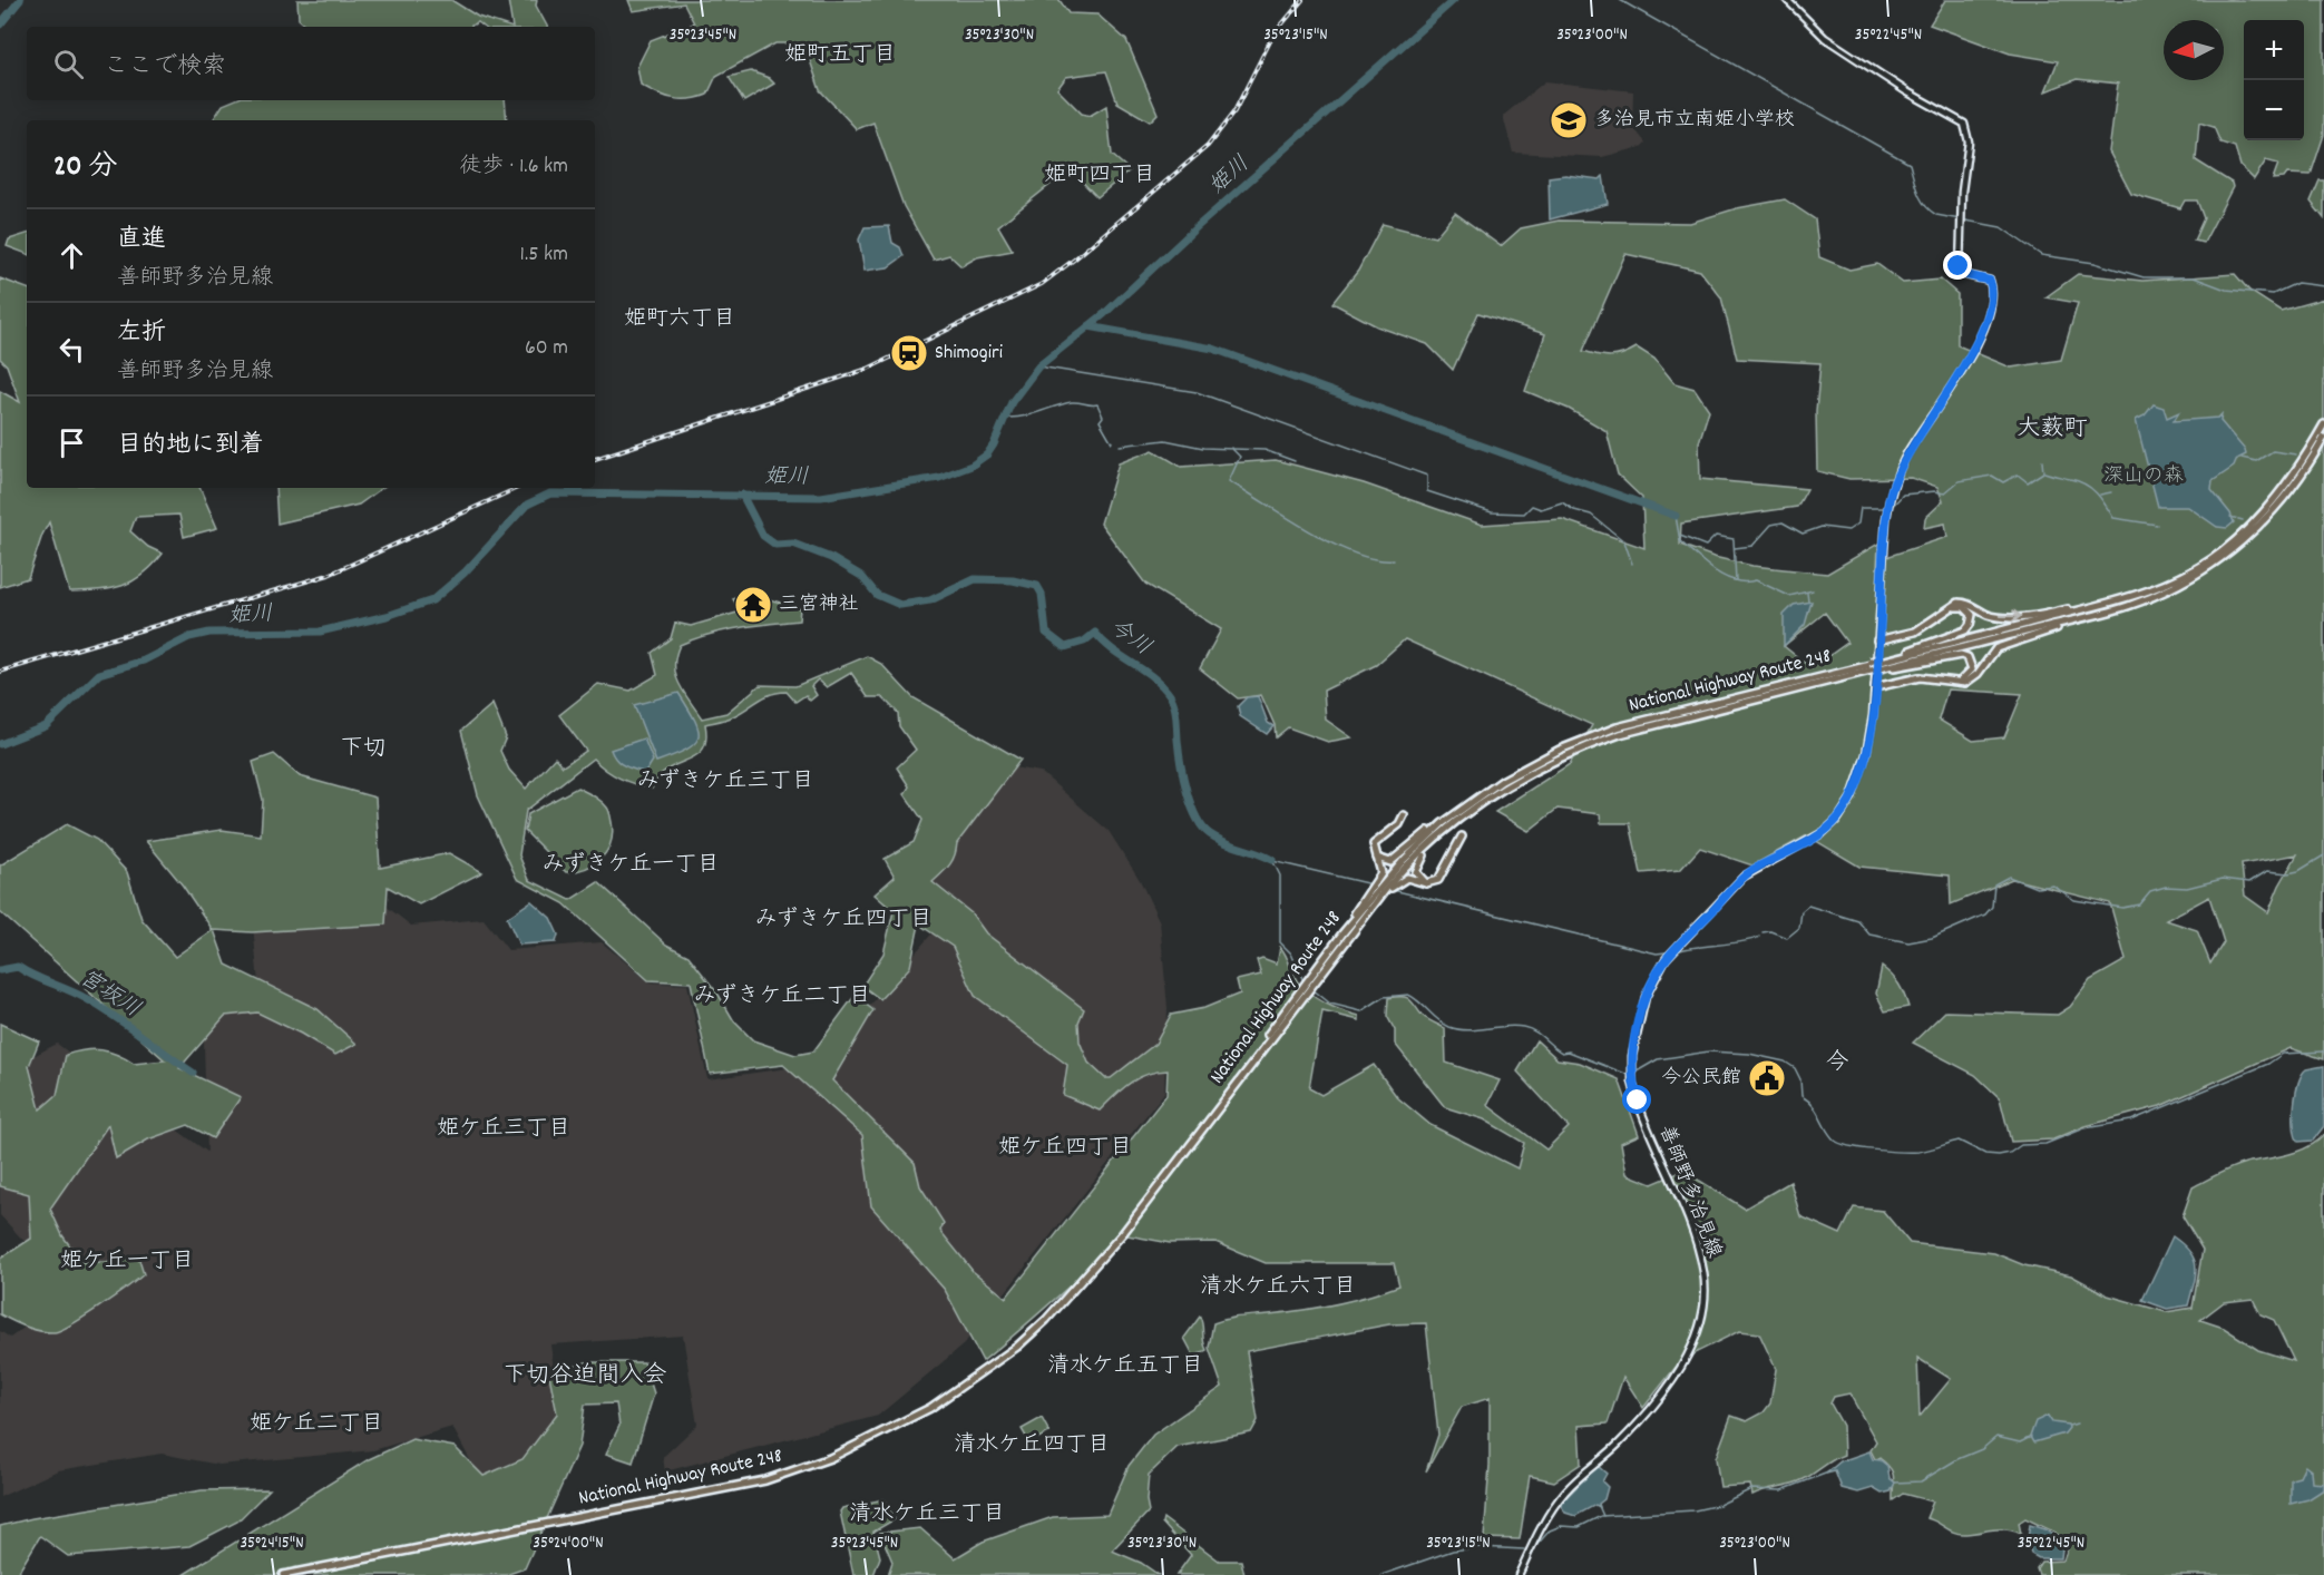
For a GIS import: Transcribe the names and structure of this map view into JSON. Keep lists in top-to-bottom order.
{
  "streets": {
    "highway": ["National Highway Route 248"],
    "main road": ["善師野多治見線"]
  },
  "districts": [
    "姫町五丁目",
    "姫町四丁目",
    "姫町六丁目",
    "大薮町",
    "下切",
    "みずきケ丘三丁目",
    "みずきケ丘一丁目",
    "みずきケ丘四丁目",
    "みずきケ丘二丁目",
    "今",
    "姫ケ丘三丁目",
    "姫ケ丘四丁目",
    "姫ケ丘一丁目",
    "清水ケ丘六丁目",
    "清水ケ丘五丁目",
    "下切谷迫間入会",
    "姫ケ丘二丁目",
    "清水ケ丘四丁目",
    "清水ケ丘三丁目"
  ],
  "water": ["姫川", "今川", "宮坂川"],
  "parks": ["深山の森"],
  "places": {
    "school or university": ["多治見市立南姫小学校"],
    "station": ["Shimogiri"],
    "temple": ["三宮神社"],
    "public building": ["今公民館"]
  },
  "north": "left",
  "page": {
    "map_buttons": ["+", "−"],
    "search": "ここで検索",
    "heading": ["20 分", "徒歩 · 1.6 km"],
    "list": [
      ["直進", "善師野多治見線", "1.5 km"],
      ["左折", "善師野多治見線", "60 m"],
      "目的地に到着"
    ]
  },
  "coordinates": [
    "35°23'45\"N",
    "35°23'30\"N",
    "35°23'15\"N",
    "35°23'00\"N",
    "35°22'45\"N",
    "35°24'15\"N",
    "35°24'00\"N"
  ]
}
